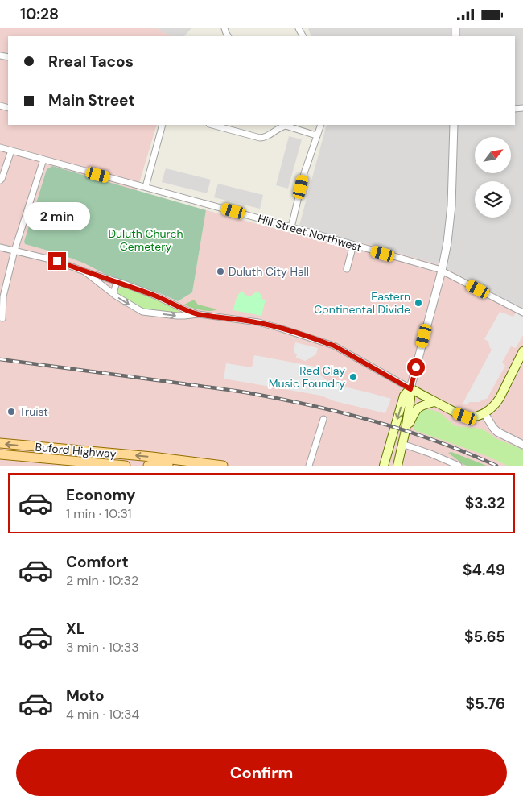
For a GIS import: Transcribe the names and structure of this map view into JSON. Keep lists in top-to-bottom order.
{
  "streets": {
    "main road": ["Buford Highway"],
    "street": ["Hill Street Northwest"]
  },
  "parks": ["Duluth Church Cemetery"],
  "places": [
    "Duluth City Hall",
    "Eastern Continental Divide",
    "Red Clay Music Foundry",
    "Truist"
  ],
  "north": "top right",
  "page": {
    "status": "10:28",
    "banner": ["Rreal Tacos", "Main Street"],
    "bubble": "2 min",
    "list": [
      {
        "name": "Economy",
        "note": "1 min · 10:31",
        "value": "$3.32"
      },
      {
        "name": "Comfort",
        "note": "2 min · 10:32",
        "value": "$4.49"
      },
      {
        "name": "XL",
        "note": "3 min · 10:33",
        "value": "$5.65"
      },
      {
        "name": "Moto",
        "note": "4 min · 10:34",
        "value": "$5.76"
      }
    ],
    "buttons": "Confirm"
  }
}
